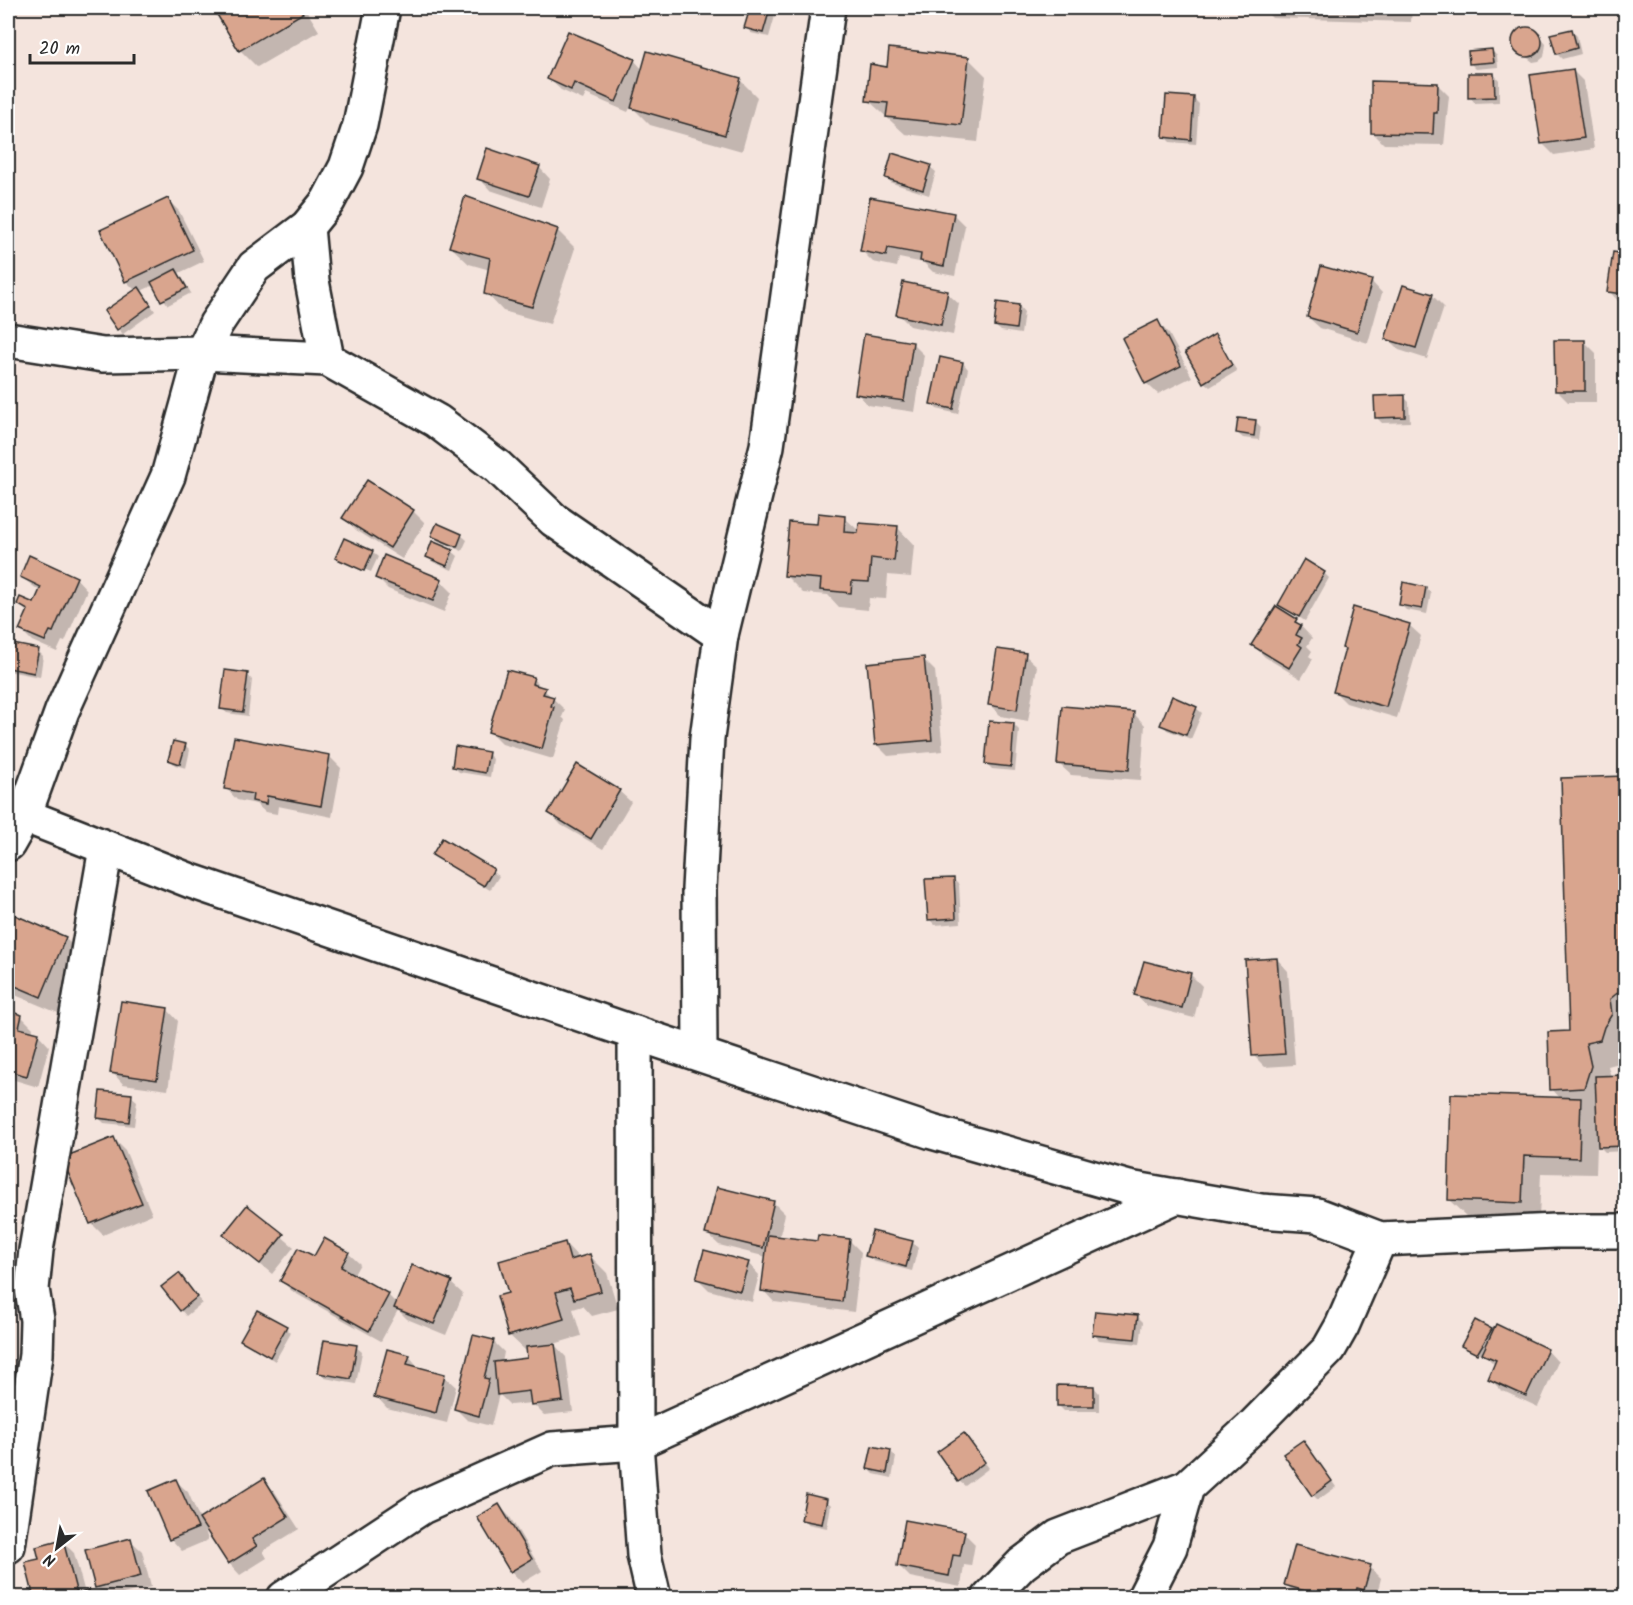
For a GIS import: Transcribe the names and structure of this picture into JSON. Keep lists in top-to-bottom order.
{
  "scale_bar": "20 m",
  "north": "bottom left"
}
